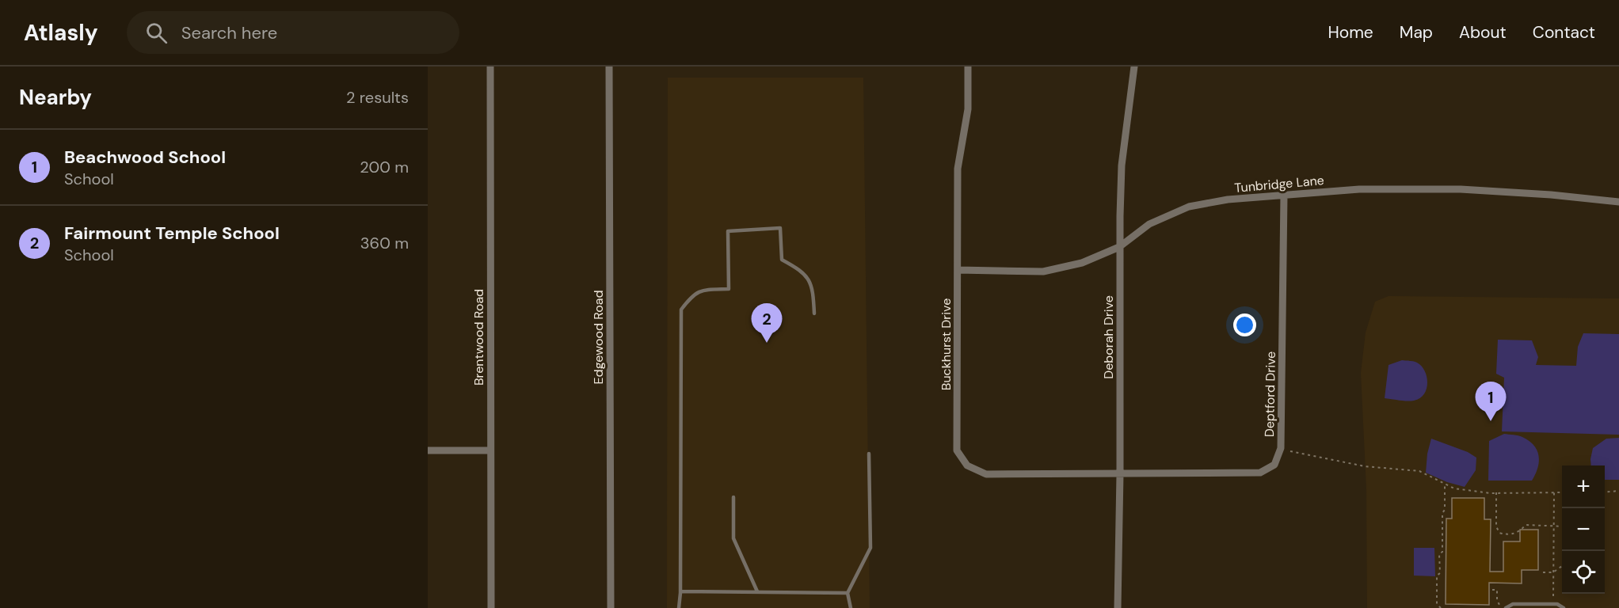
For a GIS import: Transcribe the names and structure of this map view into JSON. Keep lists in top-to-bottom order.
{
  "streets": {
    "street": [
      "Tunbridge Lane",
      "Brentwood Road",
      "Edgewood Road",
      "Deborah Drive",
      "Buckhurst Drive",
      "Deptford Drive"
    ]
  },
  "crossings": [
    ["Tunbridge Lane", "Deborah Drive"],
    ["Tunbridge Lane", "Buckhurst Drive"],
    ["Tunbridge Lane", "Deptford Drive"],
    ["Deborah Drive", "Buckhurst Drive"],
    ["Deborah Drive", "Deptford Drive"],
    ["Buckhurst Drive", "Deptford Drive"]
  ],
  "page": {
    "header": "Atlasly",
    "search": "Search here",
    "nav": [
      "Home",
      "Map",
      "About",
      "Contact"
    ],
    "heading": ["Nearby", "2 results"],
    "list": [
      {
        "mark": "1",
        "name": "Beachwood School",
        "note": "School",
        "value": "200 m"
      },
      {
        "mark": "2",
        "name": "Fairmount Temple School",
        "note": "School",
        "value": "360 m"
      }
    ],
    "pins": ["2", "1"],
    "map_buttons": ["+", "−"]
  }
}
